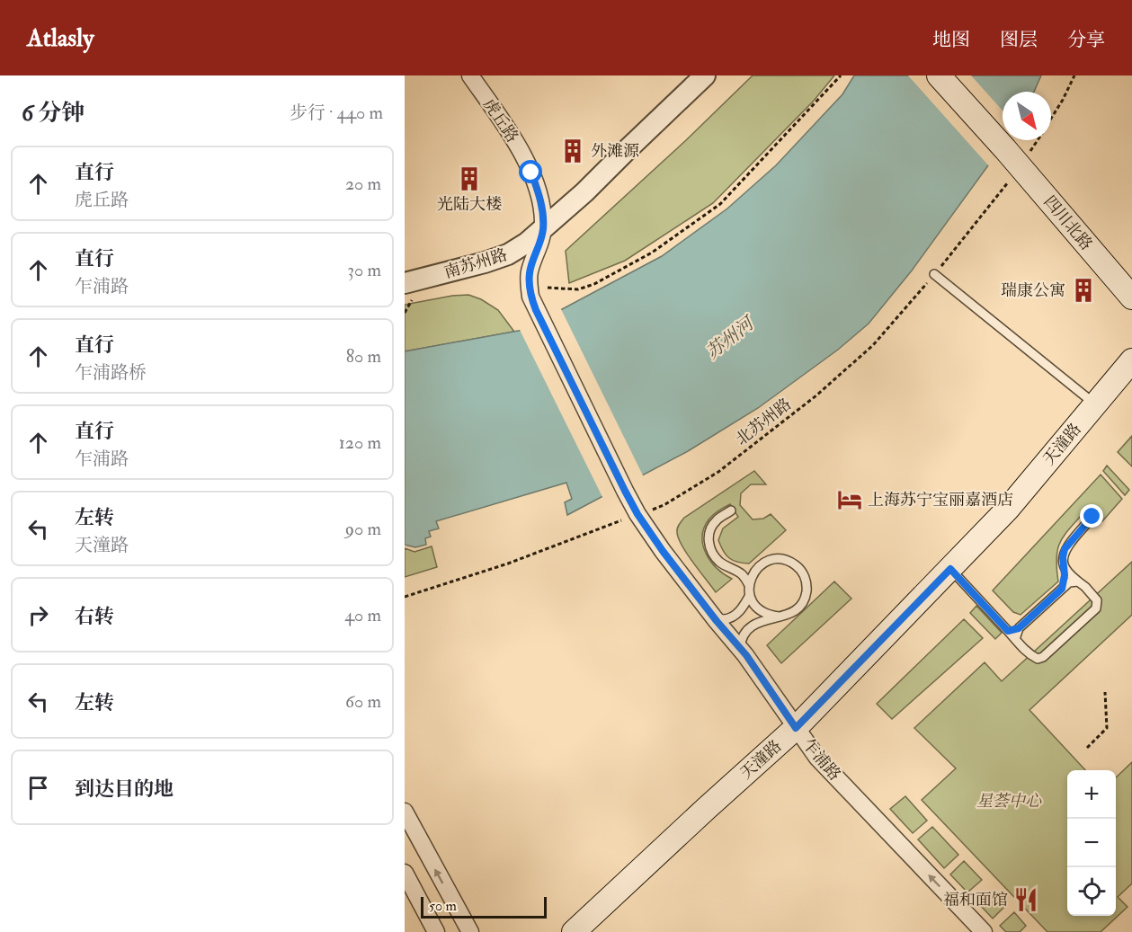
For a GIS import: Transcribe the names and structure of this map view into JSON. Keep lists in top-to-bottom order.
{
  "streets": {
    "main road": ["四川北路", "天潼路"],
    "street": ["虎丘路", "南苏州路", "乍浦路"],
    "path": ["北苏州路"]
  },
  "crossings": [
    ["虎丘路", "南苏州路"],
    ["虎丘路", "乍浦路"],
    ["四川北路", "北苏州路"],
    ["南苏州路", "乍浦路"],
    ["北苏州路", "乍浦路"],
    ["天潼路", "乍浦路"]
  ],
  "water": ["苏州河"],
  "parks": ["星荟中心"],
  "places": {
    "building": ["外滩源", "光陆大楼", "瑞康公寓"],
    "hotel": ["上海苏宁宝丽嘉酒店"],
    "restaurant": ["福和面馆"]
  },
  "scale_bar": "50 m",
  "north": "bottom right",
  "page": {
    "header": "Atlasly",
    "nav": ["地图", "图层", "分享"],
    "heading": ["6 分钟", "步行 · 440 m"],
    "list": [
      ["直行", "虎丘路", "20 m"],
      ["直行", "乍浦路", "30 m"],
      ["直行", "乍浦路桥", "80 m"],
      ["直行", "乍浦路", "120 m"],
      ["左转", "天潼路", "90 m"],
      ["右转", "40 m"],
      ["左转", "60 m"],
      "到达目的地"
    ],
    "map_buttons": ["+", "−"],
    "scale": "50 m"
  }
}
